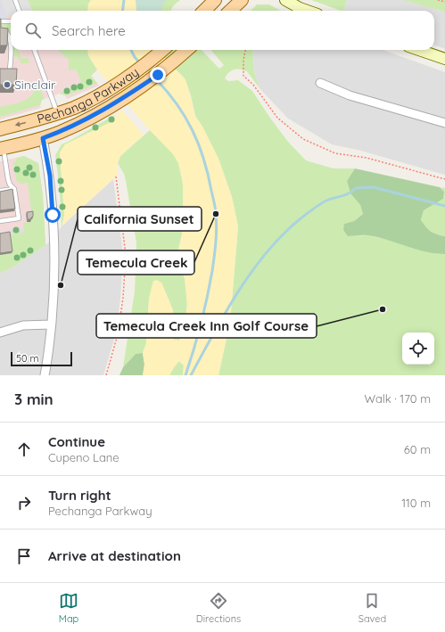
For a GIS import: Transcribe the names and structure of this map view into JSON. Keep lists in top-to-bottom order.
{
  "streets": {
    "main road": ["Pechanga Parkway"]
  },
  "places": [
    "Sinclair",
    "Temecula Creek",
    "California Sunset",
    "Temecula Creek Inn Golf Course"
  ],
  "scale_bar": "50 m",
  "page": {
    "search": "Search here",
    "scale": "50 m",
    "heading": ["3 min", "Walk · 170 m"],
    "list": [
      ["Continue", "Cupeno Lane", "60 m"],
      ["Turn right", "Pechanga Parkway", "110 m"],
      "Arrive at destination"
    ],
    "nav": ["Map", "Directions", "Saved"]
  }
}
